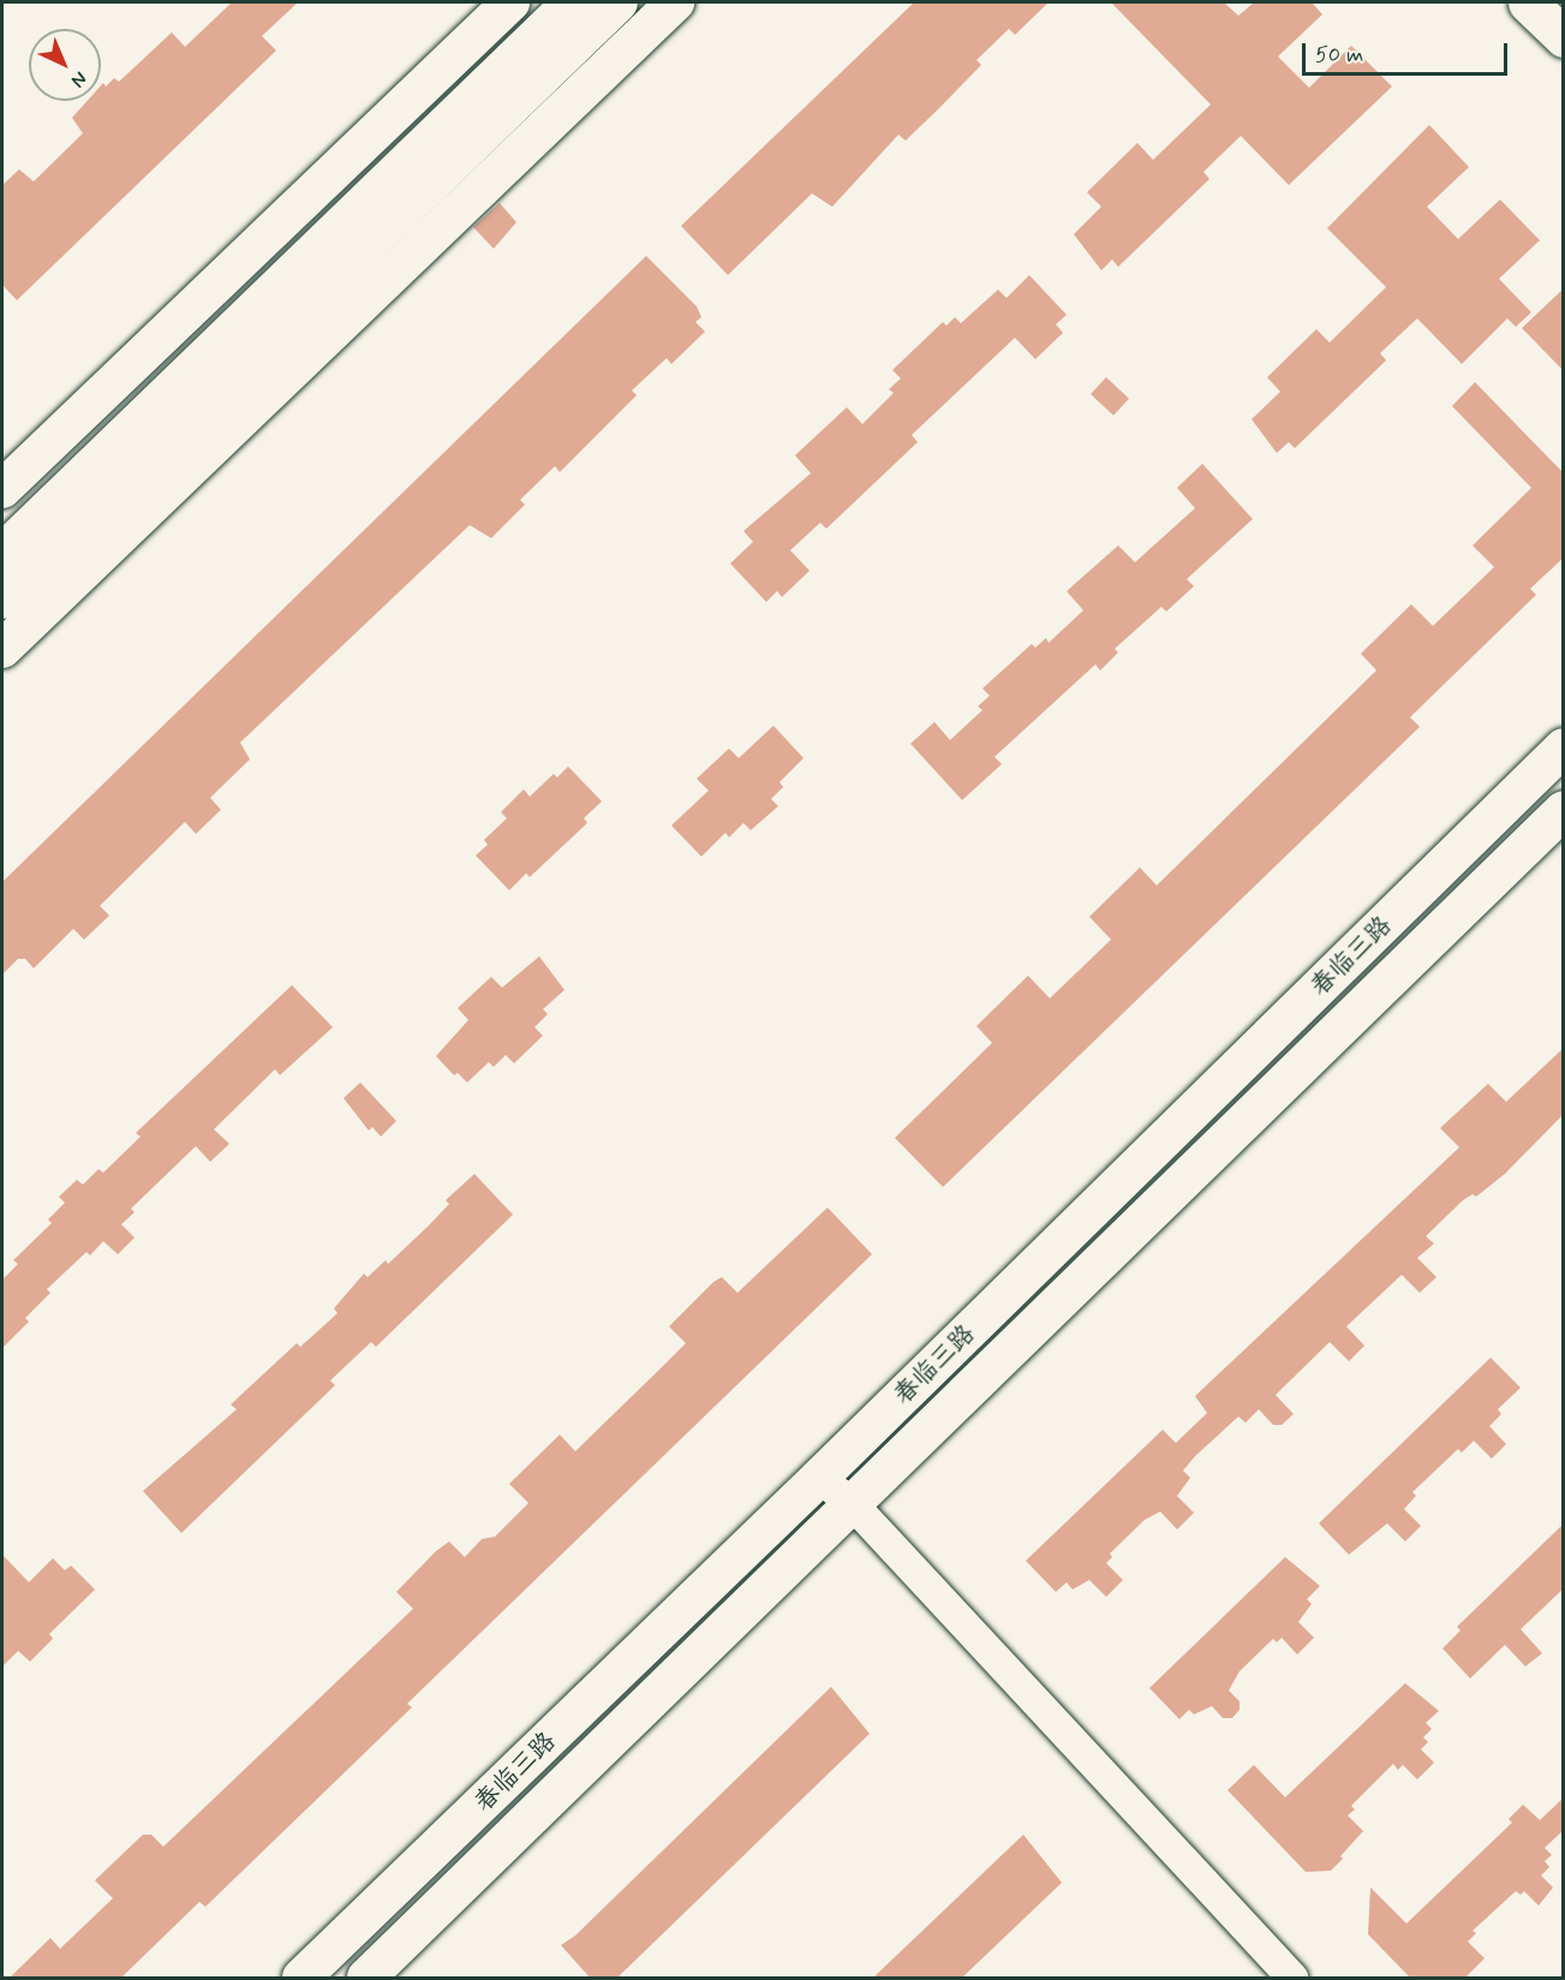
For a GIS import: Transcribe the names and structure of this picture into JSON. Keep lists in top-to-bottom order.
{
  "streets": {
    "street": ["春临三路"]
  },
  "scale_bar": "50 m",
  "north": "bottom right"
}
